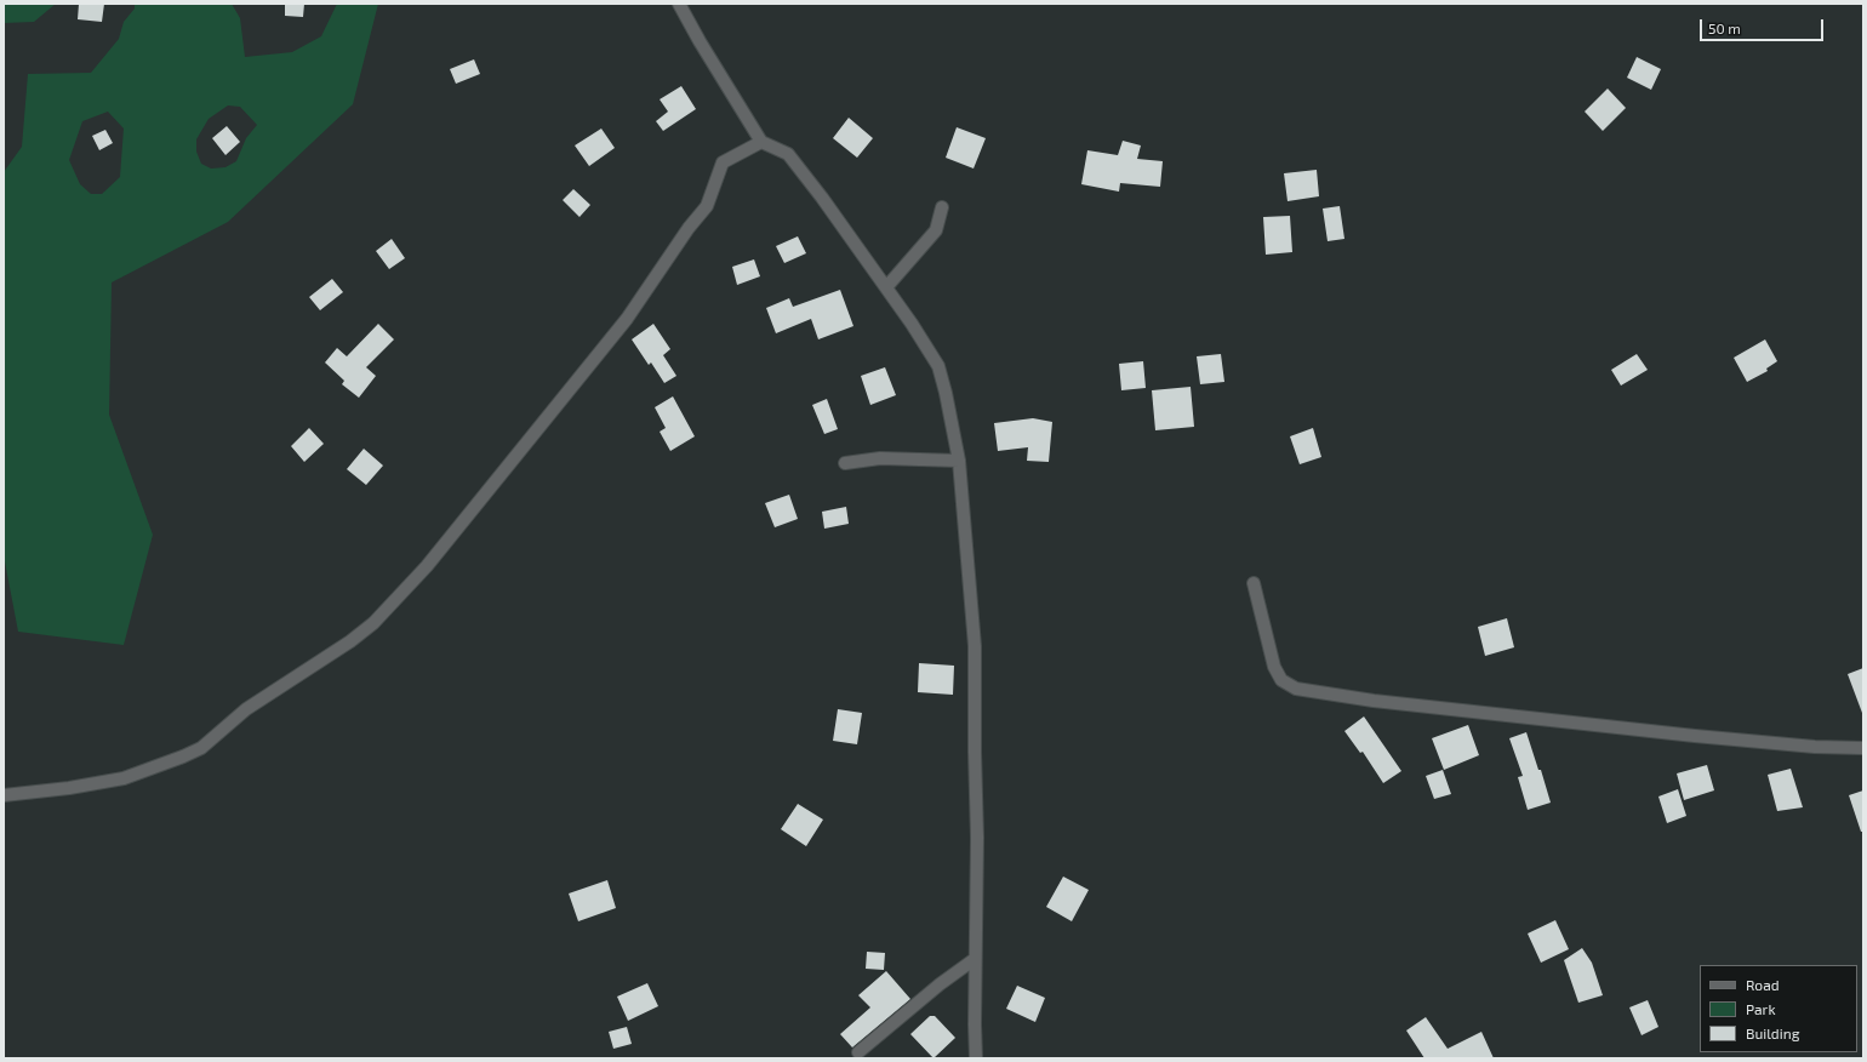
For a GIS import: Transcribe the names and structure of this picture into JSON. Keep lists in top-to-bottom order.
{
  "legend": ["Road", "Park", "Building"],
  "scale_bar": "50 m"
}
